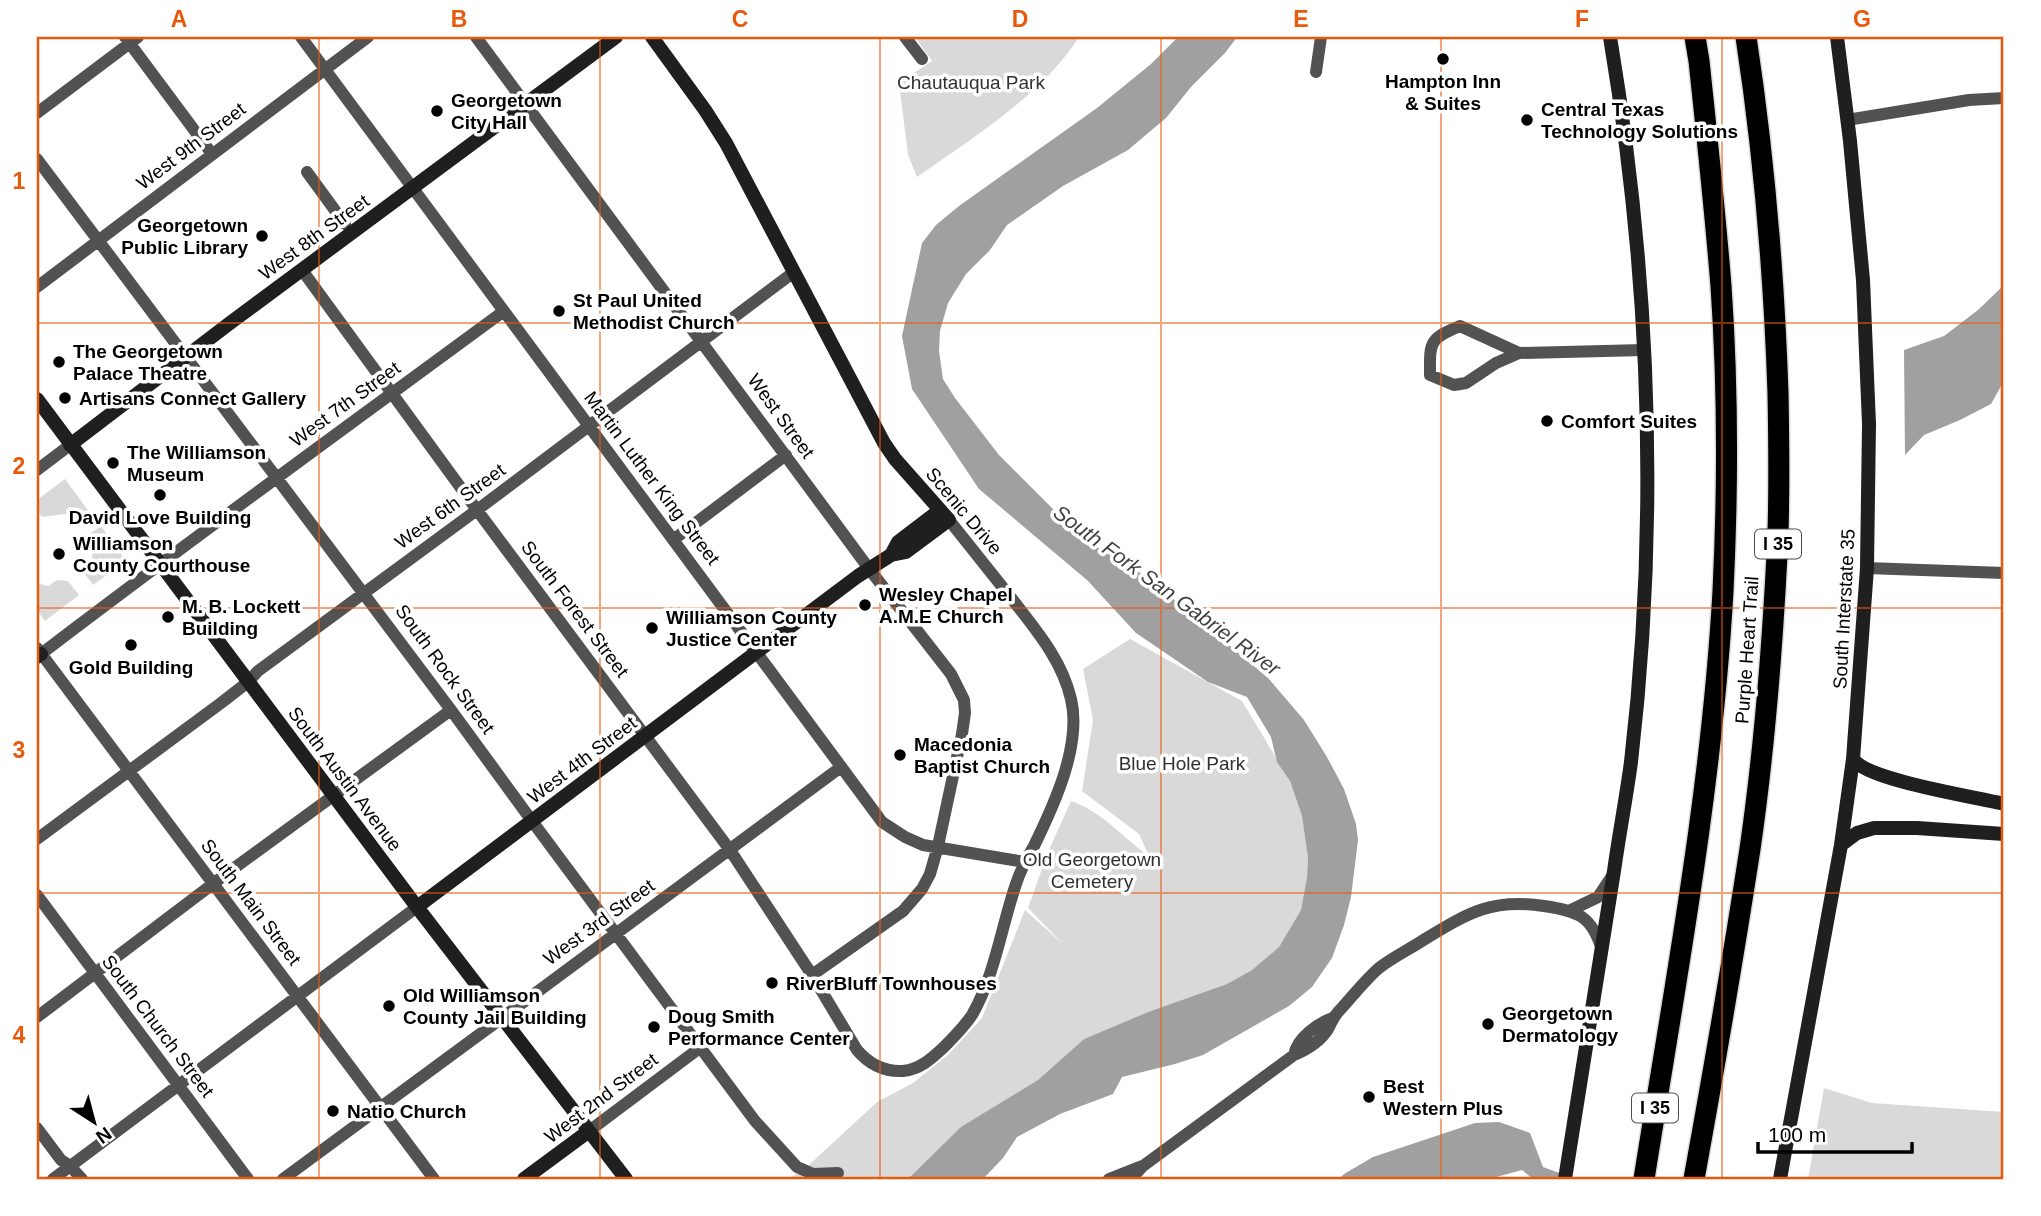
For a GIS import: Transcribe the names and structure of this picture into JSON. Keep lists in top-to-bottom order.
{
  "streets": {
    "highway": ["I 35", "Purple Heart Trail"],
    "main road": [
      "West 8th Street",
      "Scenic Drive",
      "South Interstate 35",
      "West 4th Street",
      "South Austin Avenue",
      "West 2nd Street"
    ],
    "street": [
      "West 9th Street",
      "West 7th Street",
      "West Street",
      "Martin Luther King Street",
      "West 6th Street",
      "South Forest Street",
      "South Rock Street",
      "South Main Street",
      "West 3rd Street",
      "South Church Street"
    ]
  },
  "crossings": [
    ["West 9th Street", "Martin Luther King Street"],
    ["West 9th Street", "South Rock Street"],
    ["West 8th Street", "West Street"],
    ["West 8th Street", "Martin Luther King Street"],
    ["West 8th Street", "South Forest Street"],
    ["West 8th Street", "South Rock Street"],
    ["West 8th Street", "South Austin Avenue"],
    ["West 7th Street", "Martin Luther King Street"],
    ["West 7th Street", "South Forest Street"],
    ["West 7th Street", "South Rock Street"],
    ["West 7th Street", "South Austin Avenue"],
    ["West 7th Street", "South Main Street"],
    ["West Street", "Martin Luther King Street"],
    ["West Street", "West 6th Street"],
    ["West Street", "West 4th Street"],
    ["Martin Luther King Street", "West 6th Street"],
    ["Martin Luther King Street", "Scenic Drive"],
    ["Martin Luther King Street", "West 4th Street"],
    ["Martin Luther King Street", "West 3rd Street"],
    ["West 6th Street", "Scenic Drive"],
    ["West 6th Street", "South Forest Street"],
    ["West 6th Street", "South Rock Street"],
    ["West 6th Street", "South Austin Avenue"],
    ["West 6th Street", "South Main Street"],
    ["Scenic Drive", "South Forest Street"],
    ["Scenic Drive", "West 4th Street"],
    ["South Forest Street", "West 4th Street"],
    ["South Forest Street", "West 3rd Street"],
    ["South Rock Street", "West 4th Street"],
    ["South Rock Street", "West 3rd Street"],
    ["South Rock Street", "West 2nd Street"],
    ["West 4th Street", "South Austin Avenue"],
    ["West 4th Street", "South Main Street"],
    ["West 4th Street", "South Church Street"],
    ["South Austin Avenue", "West 3rd Street"],
    ["South Austin Avenue", "West 2nd Street"],
    ["South Main Street", "West 3rd Street"]
  ],
  "water": ["South Fork San Gabriel River"],
  "parks": ["Chautauqua Park", "Blue Hole Park", "Old Georgetown Cemetery"],
  "places": [
    "Hampton Inn & Suites",
    "Georgetown City Hall",
    "Central Texas Technology Solutions",
    "Georgetown Public Library",
    "St Paul United Methodist Church",
    "The Georgetown Palace Theatre",
    "Artisans Connect Gallery",
    "Comfort Suites",
    "The Williamson Museum",
    "David Love Building",
    "Williamson County Courthouse",
    "Wesley Chapel A.M.E Church",
    "M. B. Lockett Building",
    "Williamson County Justice Center",
    "Gold Building",
    "Macedonia Baptist Church",
    "RiverBluff Townhouses",
    "Old Williamson County Jail Building",
    "Georgetown Dermatology",
    "Doug Smith Performance Center",
    "Best Western Plus",
    "Natio Church"
  ],
  "scale_bar": "100 m",
  "north": "bottom right",
  "grid": {
    "columns": [
      "A",
      "B",
      "C",
      "D",
      "E",
      "F",
      "G"
    ],
    "rows": [
      "1",
      "2",
      "3",
      "4"
    ]
  }
}
